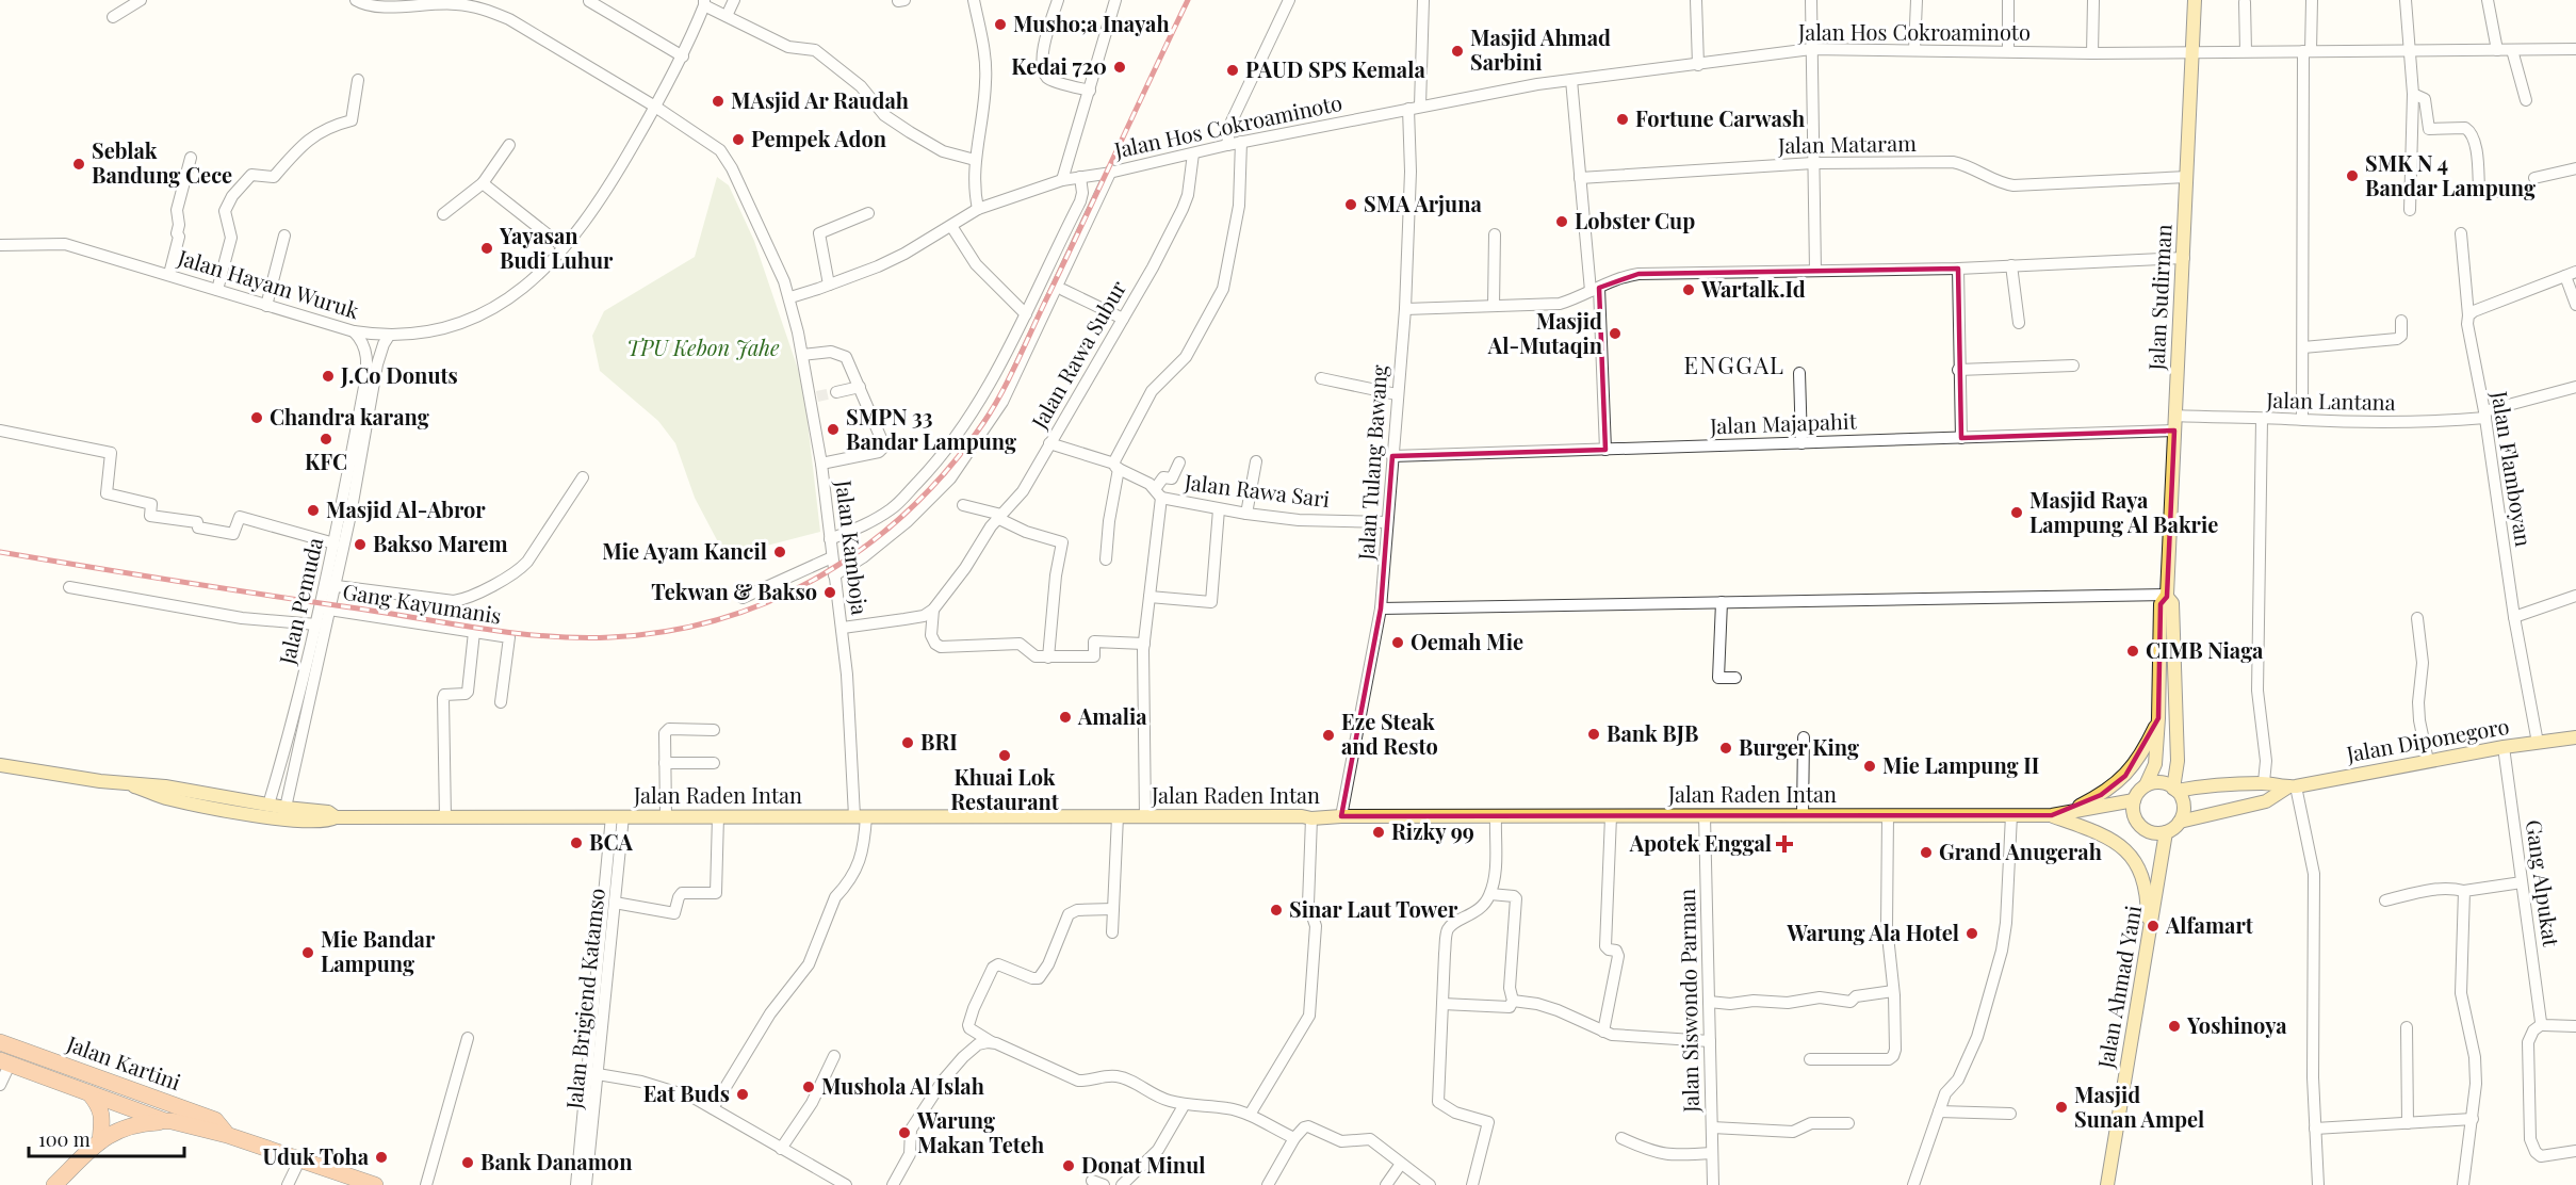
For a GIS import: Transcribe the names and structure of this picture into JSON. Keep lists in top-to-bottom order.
{
  "streets": {
    "highway": ["Jalan Kartini"],
    "main road": [
      "Jalan Sudirman",
      "Jalan Diponegoro",
      "Jalan Raden Intan",
      "Jalan Ahmad Yani"
    ],
    "street": [
      "Jalan Hos Cokroaminoto",
      "Jalan Mataram",
      "Jalan Hayam Wuruk",
      "Jalan Rawa Subur",
      "Jalan Lantana",
      "Jalan Majapahit",
      "Jalan Tulang Bawang",
      "Jalan Flamboyan",
      "Jalan Rawa Sari",
      "Jalan Kamboja",
      "Jalan Pemuda",
      "Gang Kayumanis",
      "Gang Alpukat",
      "Jalan Brigjend Katamso",
      "Jalan Siswondo Parman"
    ]
  },
  "crossings": [
    ["Jalan Hos Cokroaminoto", "Jalan Sudirman"],
    ["Jalan Hos Cokroaminoto", "Jalan Rawa Subur"],
    ["Jalan Hos Cokroaminoto", "Jalan Tulang Bawang"],
    ["Jalan Hos Cokroaminoto", "Jalan Kamboja"],
    ["Jalan Mataram", "Jalan Sudirman"],
    ["Jalan Hayam Wuruk", "Jalan Kamboja"],
    ["Jalan Hayam Wuruk", "Jalan Pemuda"],
    ["Jalan Sudirman", "Jalan Lantana"],
    ["Jalan Sudirman", "Jalan Majapahit"],
    ["Jalan Sudirman", "Jalan Diponegoro"],
    ["Jalan Sudirman", "Jalan Raden Intan"],
    ["Jalan Sudirman", "Jalan Ahmad Yani"],
    ["Jalan Rawa Subur", "Jalan Rawa Sari"],
    ["Jalan Lantana", "Jalan Flamboyan"],
    ["Jalan Majapahit", "Jalan Tulang Bawang"],
    ["Jalan Tulang Bawang", "Jalan Rawa Sari"],
    ["Jalan Tulang Bawang", "Jalan Raden Intan"],
    ["Jalan Flamboyan", "Jalan Diponegoro"],
    ["Jalan Kamboja", "Jalan Raden Intan"],
    ["Jalan Pemuda", "Gang Kayumanis"],
    ["Jalan Pemuda", "Jalan Raden Intan"],
    ["Jalan Diponegoro", "Jalan Raden Intan"],
    ["Jalan Diponegoro", "Gang Alpukat"],
    ["Jalan Diponegoro", "Jalan Ahmad Yani"],
    ["Jalan Raden Intan", "Jalan Ahmad Yani"],
    ["Jalan Raden Intan", "Jalan Brigjend Katamso"],
    ["Jalan Raden Intan", "Jalan Siswondo Parman"]
  ],
  "districts": ["ENGGAL"],
  "parks": ["TPU Kebon Jahe"],
  "places": {
    "other": [
      "Musho;a Inayah",
      "Masjid Ahmad Sarbini",
      "Kedai 720",
      "PAUD SPS Kemala",
      "MAsjid Ar Raudah",
      "Fortune Carwash",
      "Pempek Adon",
      "Seblak Bandung Cece",
      "SMK N 4 Bandar Lampung",
      "SMA Arjuna",
      "Lobster Cup",
      "Yayasan Budi Luhur",
      "Wartalk.Id",
      "Masjid Al-Mutaqin",
      "J.Co Donuts",
      "Chandra karang",
      "SMPN 33 Bandar Lampung",
      "KFC",
      "Masjid Al-Abror",
      "Masjid Raya Lampung Al Bakrie",
      "Bakso Marem",
      "Mie Ayam Kancil",
      "Tekwan & Bakso",
      "Oemah Mie",
      "CIMB Niaga",
      "Amalia",
      "Bank BJB",
      "Eze Steak and Resto",
      "BRI",
      "Burger King",
      "Khuai Lok Restaurant",
      "Mie Lampung II",
      "Rizky 99",
      "BCA",
      "Grand Anugerah",
      "Sinar Laut Tower",
      "Alfamart",
      "Warung Ala Hotel",
      "Mie Bandar Lampung",
      "Yoshinoya",
      "Mushola Al Islah",
      "Eat Buds",
      "Masjid Sunan Ampel",
      "Warung Makan Teteh",
      "Uduk Toha",
      "Bank Danamon",
      "Donat Minul"
    ],
    "health": ["Apotek Enggal"]
  },
  "scale_bar": "100 m"
}
